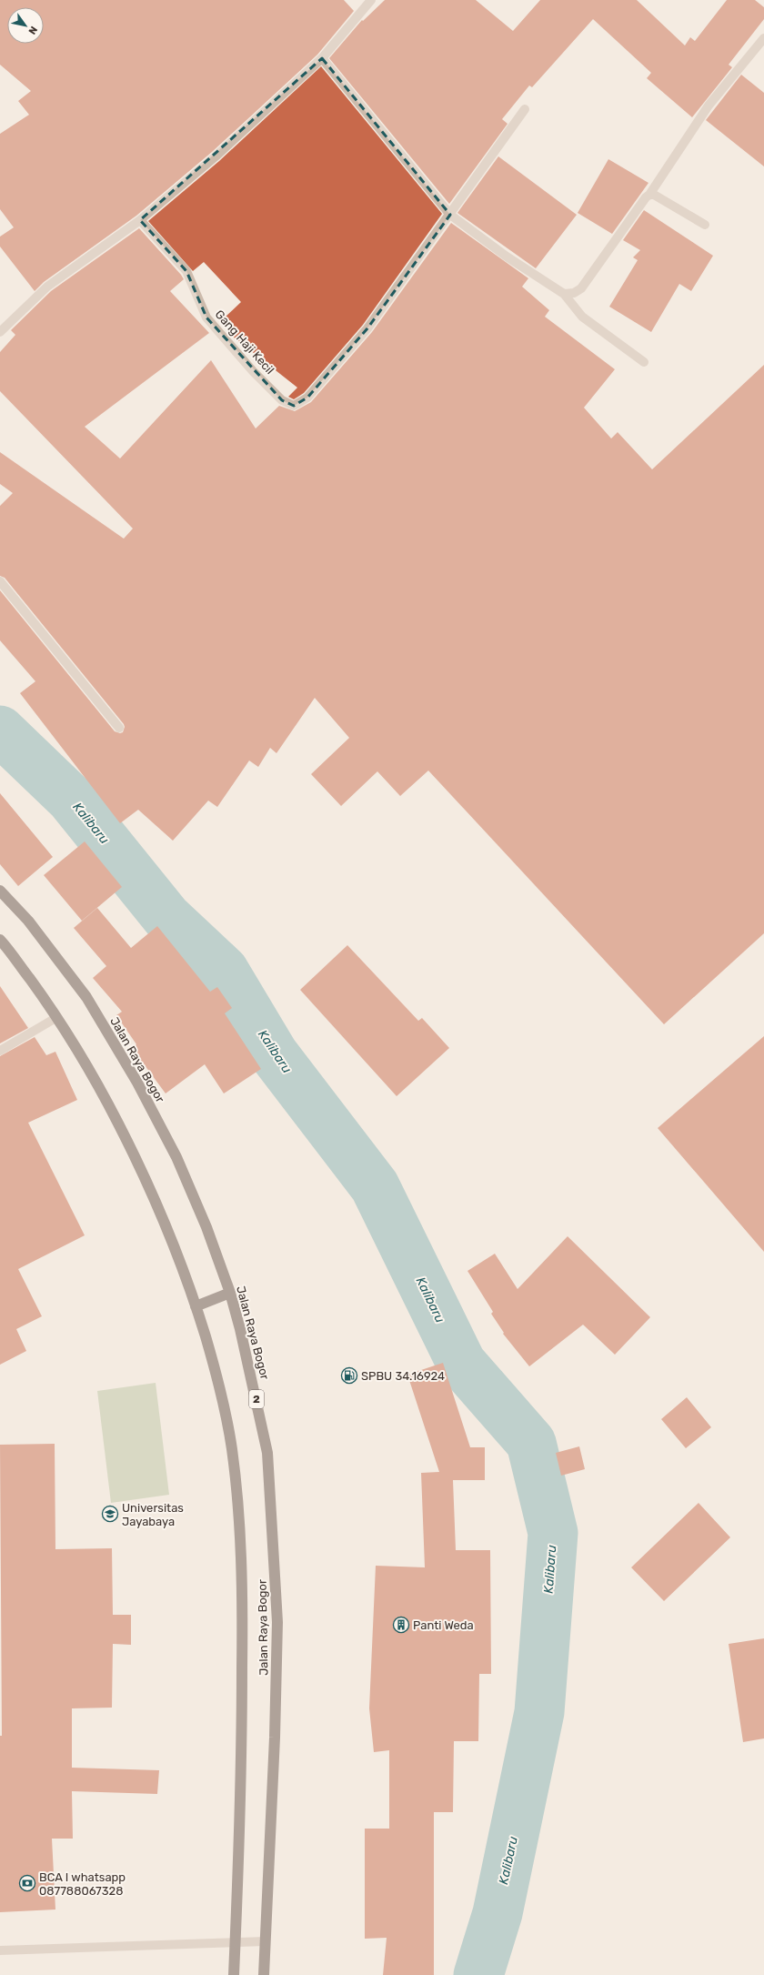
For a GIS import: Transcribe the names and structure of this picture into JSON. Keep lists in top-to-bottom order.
{
  "streets": {
    "highway": ["Jalan Raya Bogor", "2"],
    "street": ["Gang Haji Kecil"]
  },
  "water": ["Kalibaru"],
  "places": {
    "fuel station": ["SPBU 34.16924"],
    "school or university": ["Universitas Jayabaya"],
    "building": ["Panti Weda"],
    "bank": ["BCA I whatsapp 087788067328"]
  },
  "north": "bottom right"
}
